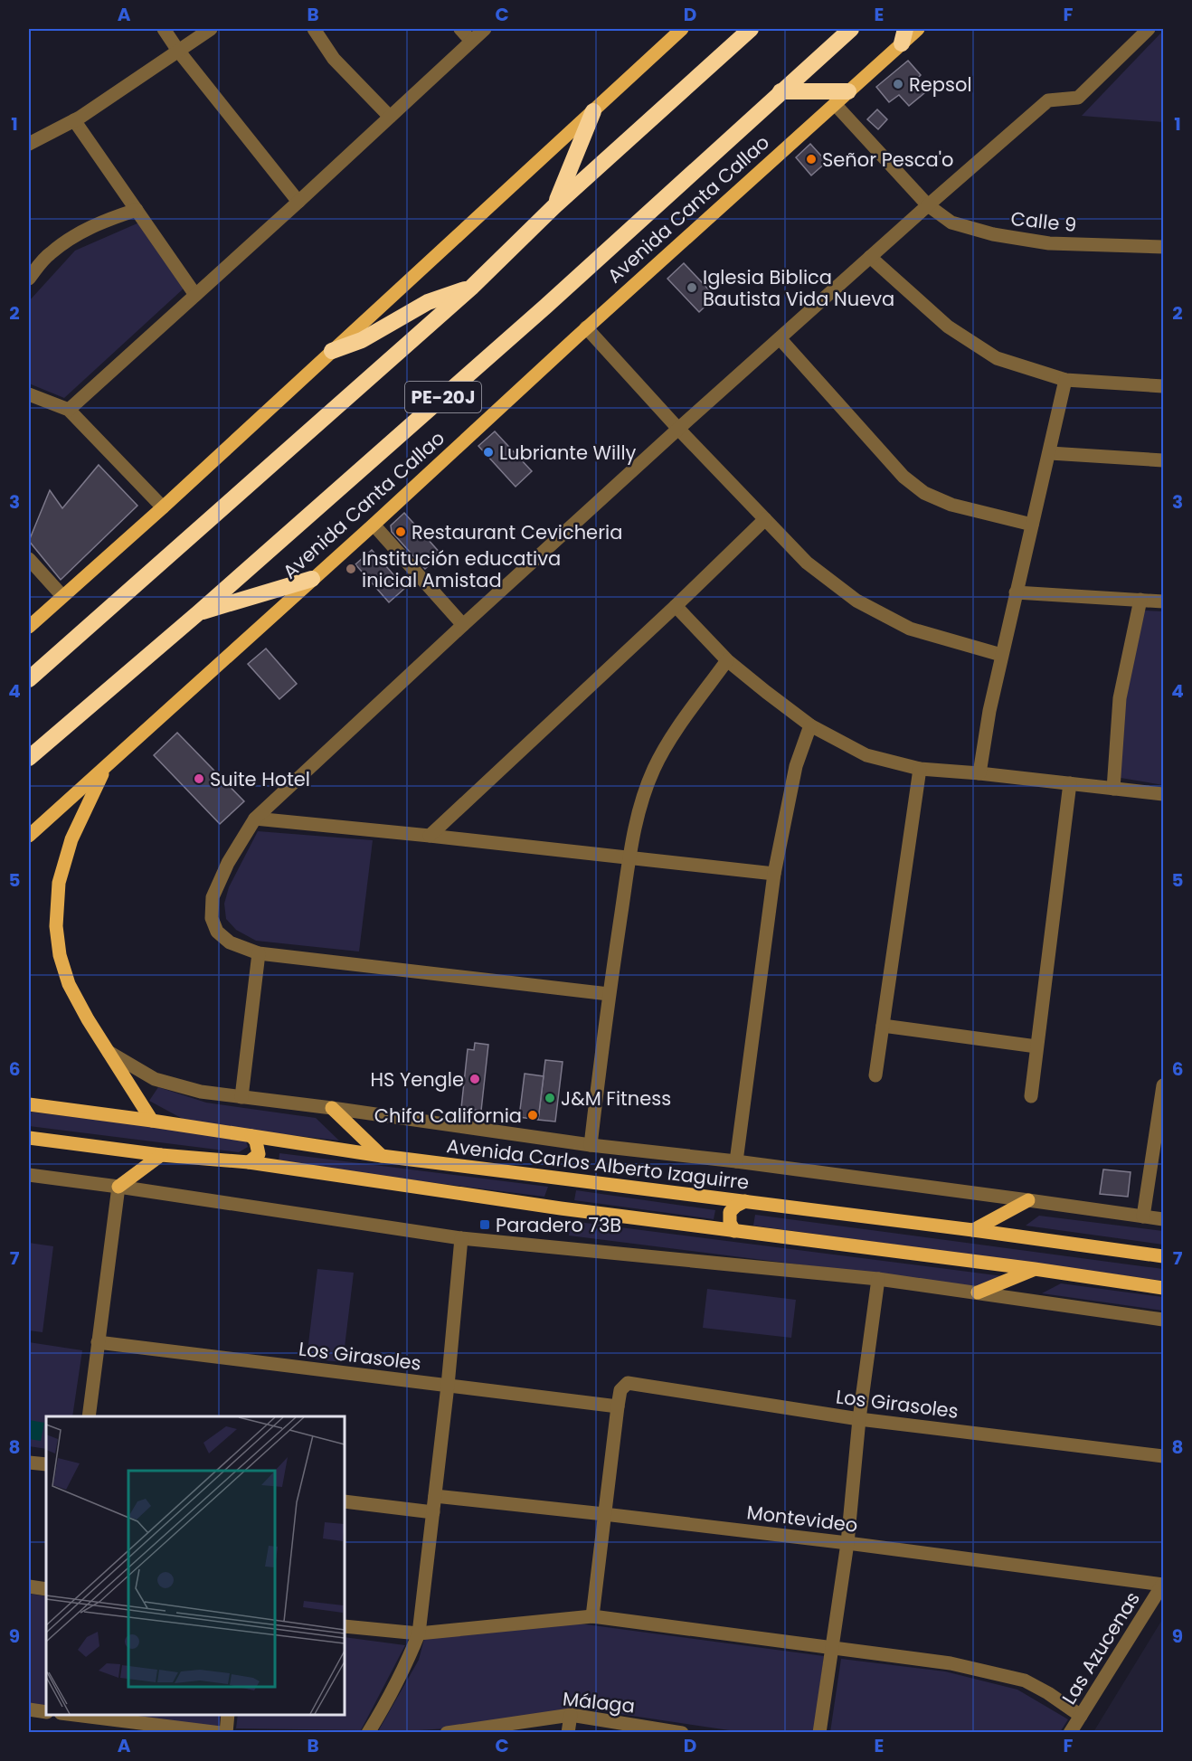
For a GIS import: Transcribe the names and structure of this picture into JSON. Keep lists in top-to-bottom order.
{
  "streets": {
    "highway": ["Avenida Canta Callao", "PE-20J"],
    "main road": ["Avenida Carlos Alberto Izaguirre"],
    "street": [
      "Calle 9",
      "Los Girasoles",
      "Montevideo",
      "Las Azucenas",
      "Málaga"
    ]
  },
  "crossings": [
    ["Avenida Canta Callao", "Calle 9"],
    ["Montevideo", "Las Azucenas"]
  ],
  "places": {
    "other": [
      "Repsol",
      "Señor Pesca'o",
      "Iglesia Biblica Bautista Vida Nueva",
      "Lubriante Willy",
      "Restaurant Cevicheria",
      "Institución educativa inicial Amistad",
      "Suite Hotel",
      "HS Yengle",
      "J&M Fitness",
      "Chifa California"
    ],
    "transit": ["Paradero 73B"]
  },
  "grid": {
    "columns": [
      "A",
      "B",
      "C",
      "D",
      "E",
      "F"
    ],
    "rows": [
      "1",
      "2",
      "3",
      "4",
      "5",
      "6",
      "7",
      "8",
      "9"
    ]
  }
}
